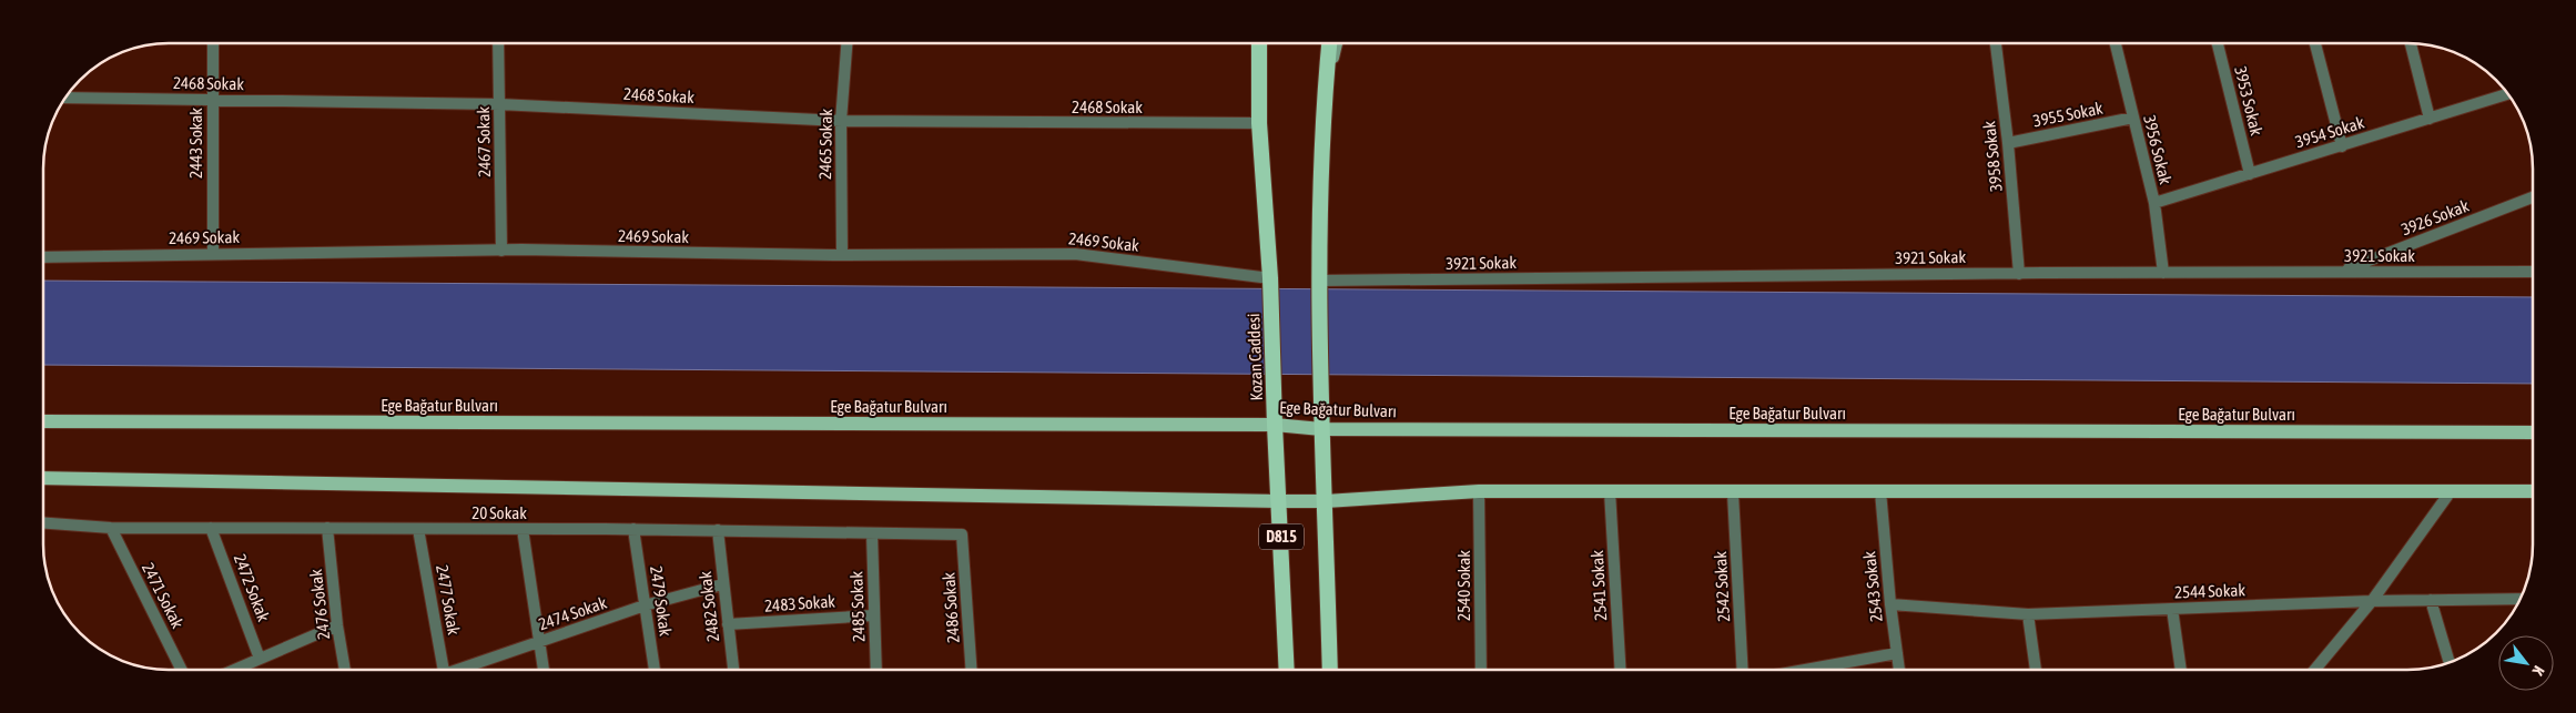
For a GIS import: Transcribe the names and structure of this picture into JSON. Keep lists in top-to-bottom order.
{
  "streets": {
    "highway": ["Kozan Caddesi", "D815"],
    "main road": ["Ege Bağatur Bulvarı"],
    "street": [
      "2468 Sokak",
      "3953 Sokak",
      "3955 Sokak",
      "3954 Sokak",
      "2467 Sokak",
      "2443 Sokak",
      "2465 Sokak",
      "3956 Sokak",
      "3958 Sokak",
      "3926 Sokak",
      "2469 Sokak",
      "3921 Sokak",
      "20 Sokak",
      "2540 Sokak",
      "2541 Sokak",
      "2542 Sokak",
      "2543 Sokak",
      "2472 Sokak",
      "2544 Sokak",
      "2471 Sokak",
      "2477 Sokak",
      "2479 Sokak",
      "2483 Sokak",
      "2476 Sokak",
      "2482 Sokak",
      "2485 Sokak",
      "2486 Sokak",
      "2474 Sokak"
    ]
  },
  "crossings": [
    ["2468 Sokak", "2467 Sokak"],
    ["2468 Sokak", "2443 Sokak"],
    ["2468 Sokak", "2465 Sokak"],
    ["2468 Sokak", "Kozan Caddesi"],
    ["3953 Sokak", "3954 Sokak"],
    ["3955 Sokak", "3956 Sokak"],
    ["3955 Sokak", "3958 Sokak"],
    ["3954 Sokak", "3956 Sokak"],
    ["2467 Sokak", "2469 Sokak"],
    ["2443 Sokak", "2469 Sokak"],
    ["2465 Sokak", "2469 Sokak"],
    ["3956 Sokak", "3921 Sokak"],
    ["3958 Sokak", "3921 Sokak"],
    ["3926 Sokak", "3921 Sokak"],
    ["2469 Sokak", "Kozan Caddesi"],
    ["3921 Sokak", "D815"],
    ["Kozan Caddesi", "Ege Bağatur Bulvarı"],
    ["Ege Bağatur Bulvarı", "D815"],
    ["20 Sokak", "2472 Sokak"],
    ["20 Sokak", "2471 Sokak"],
    ["20 Sokak", "2477 Sokak"],
    ["20 Sokak", "2479 Sokak"],
    ["20 Sokak", "2476 Sokak"],
    ["20 Sokak", "2482 Sokak"],
    ["20 Sokak", "2485 Sokak"],
    ["20 Sokak", "2486 Sokak"],
    ["2543 Sokak", "2544 Sokak"],
    ["2479 Sokak", "2474 Sokak"],
    ["2483 Sokak", "2482 Sokak"],
    ["2483 Sokak", "2485 Sokak"],
    ["2482 Sokak", "2474 Sokak"]
  ],
  "north": "bottom right"
}
